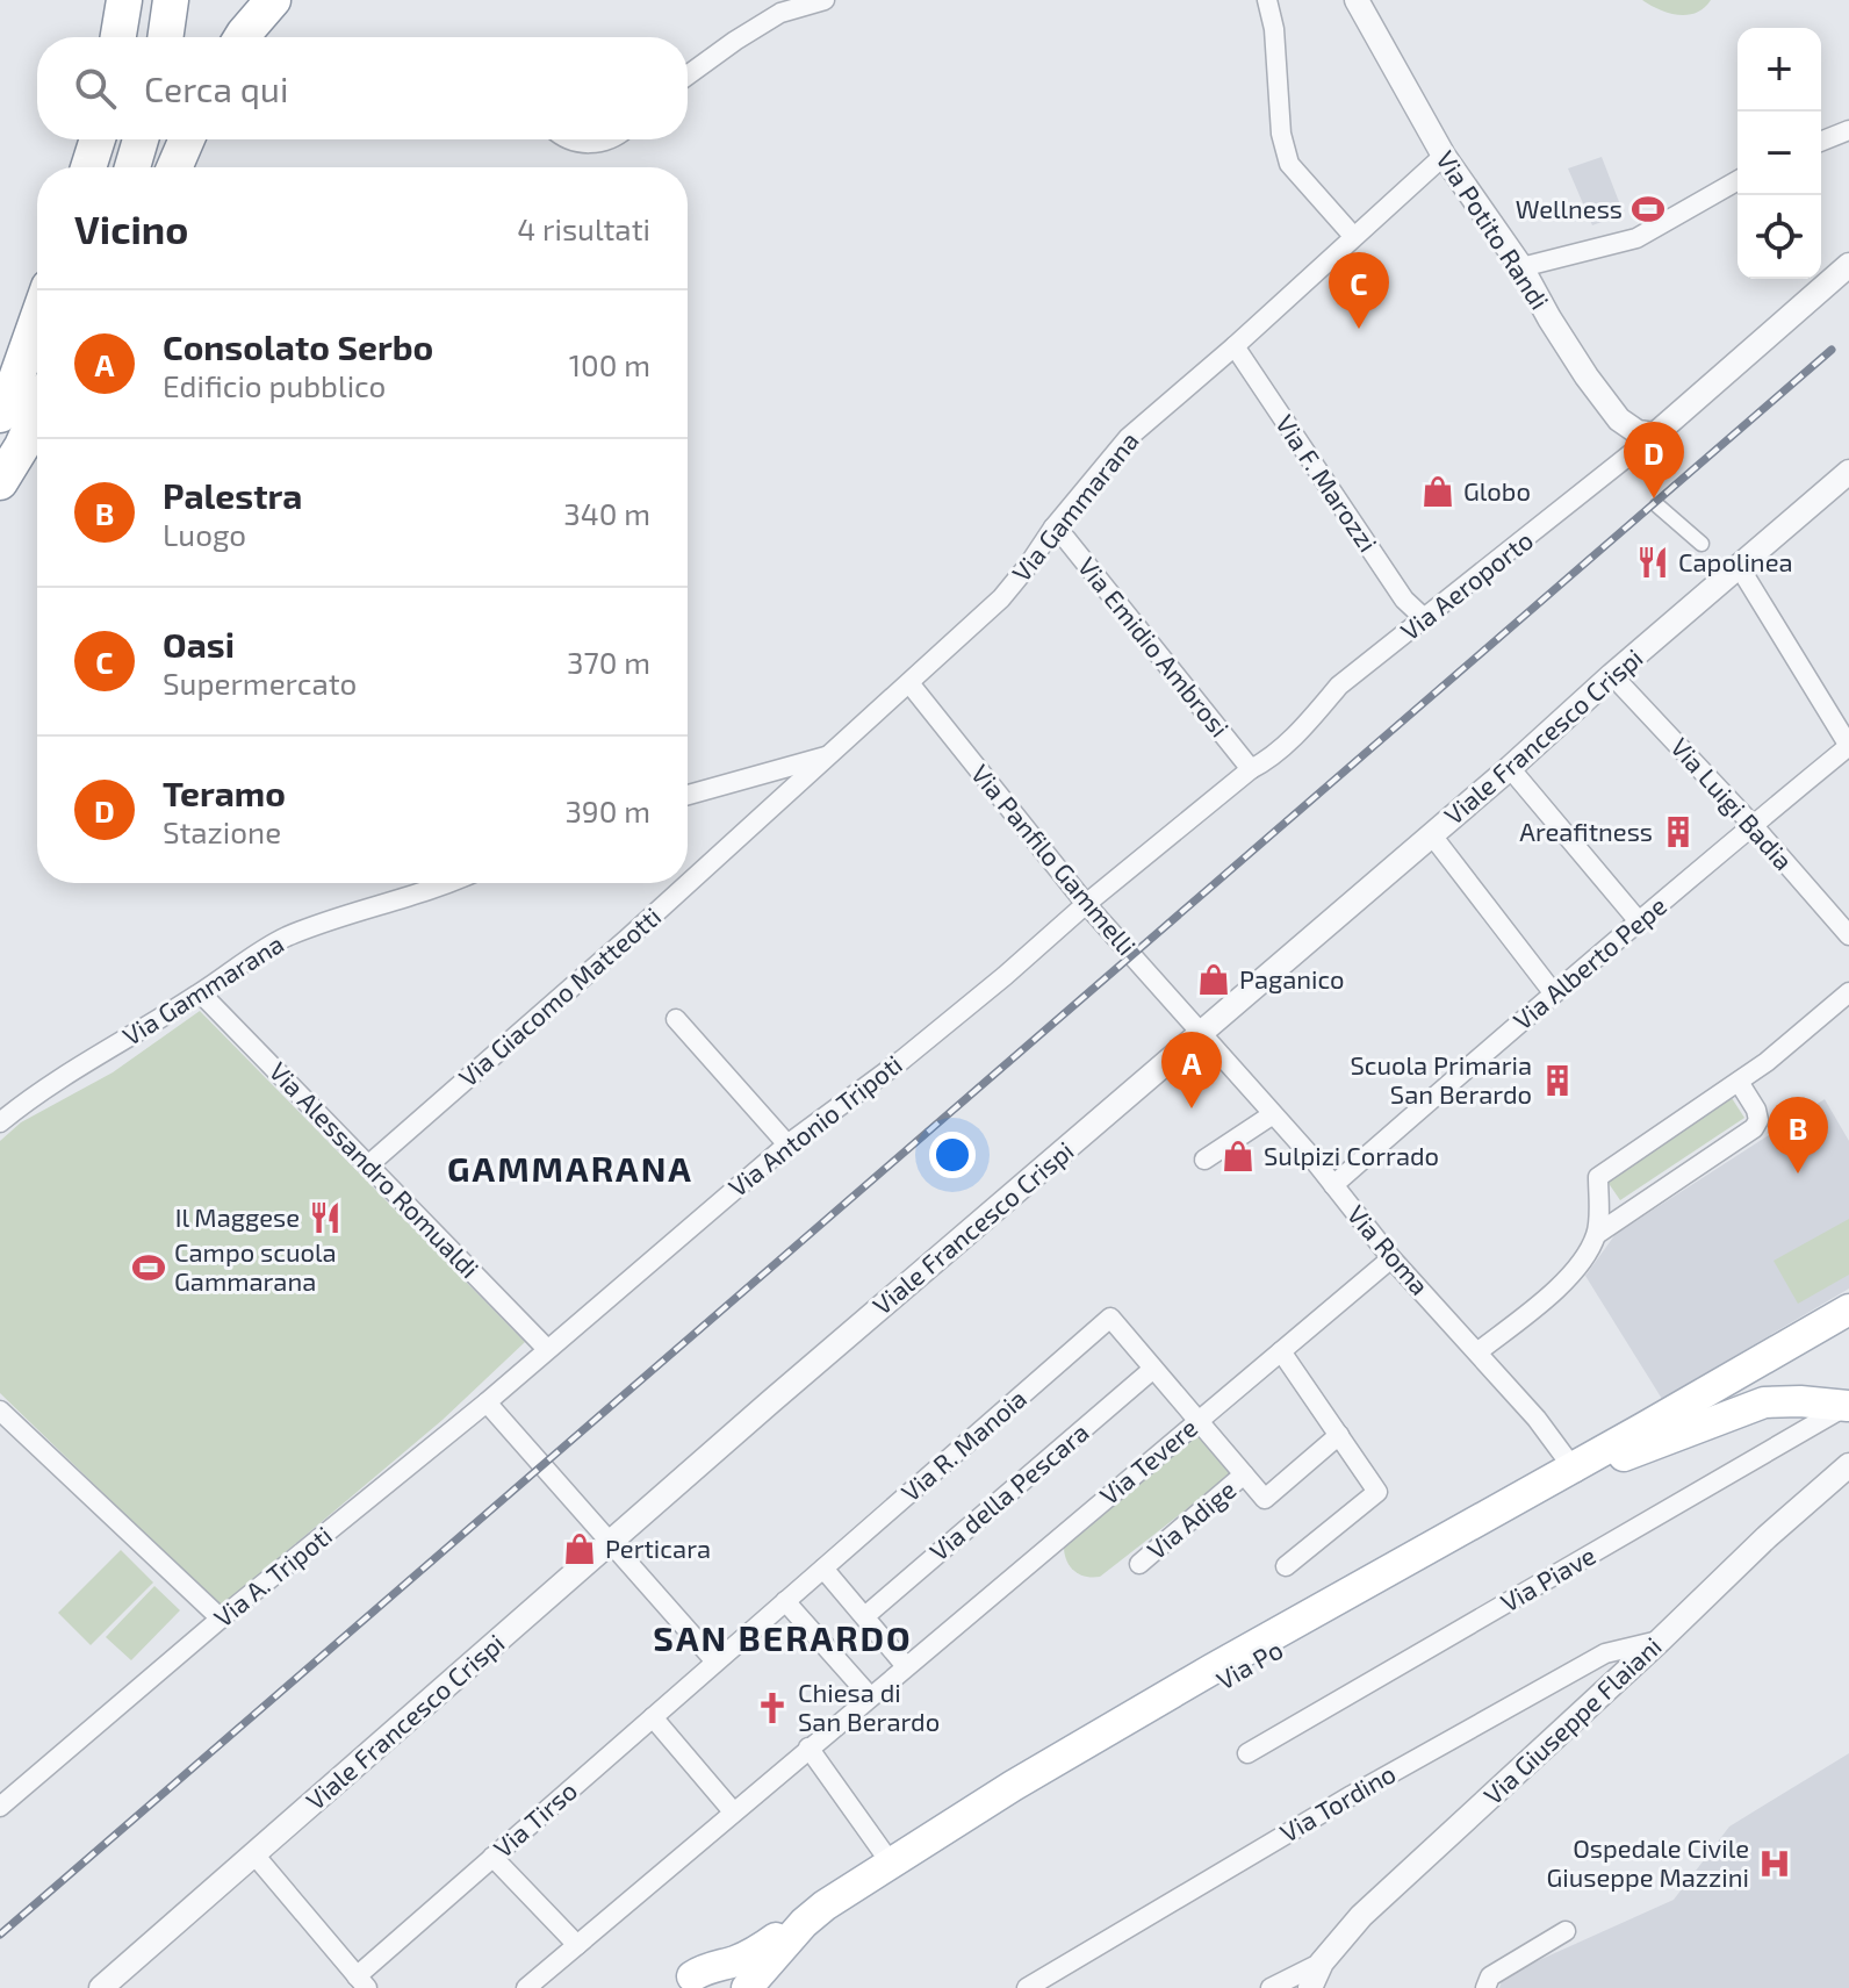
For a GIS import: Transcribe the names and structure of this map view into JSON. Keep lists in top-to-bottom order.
{
  "streets": {
    "main road": ["Via Po"],
    "street": [
      "Via Potito Randi",
      "Via F. Marozzi",
      "Via Gammarana",
      "Via Aeroporto",
      "Via Emidio Ambrosi",
      "Viale Francesco Crispi",
      "Via Luigi Badia",
      "Via Panfilo Gammelli",
      "Via Alberto Pepe",
      "Via Giacomo Matteotti",
      "Via Antonio Tripoti",
      "Via Alessandro Romualdi",
      "Via Roma",
      "Via R. Manoia",
      "Via Tevere",
      "Via della Pescara",
      "Via Adige",
      "Via A. Tripoti",
      "Via Piave",
      "Via Giuseppe Flaiani",
      "Via Tordino",
      "Via Tirso"
    ]
  },
  "crossings": [
    ["Via Potito Randi", "Via Gammarana"],
    ["Via Potito Randi", "Via Aeroporto"],
    ["Via F. Marozzi", "Via Gammarana"],
    ["Via F. Marozzi", "Via Aeroporto"],
    ["Via Gammarana", "Via Emidio Ambrosi"],
    ["Via Gammarana", "Via Panfilo Gammelli"],
    ["Via Gammarana", "Via Giacomo Matteotti"],
    ["Via Gammarana", "Via Alessandro Romualdi"],
    ["Via Aeroporto", "Via Emidio Ambrosi"],
    ["Via Aeroporto", "Via Panfilo Gammelli"],
    ["Via Aeroporto", "Via Antonio Tripoti"],
    ["Viale Francesco Crispi", "Via Luigi Badia"],
    ["Viale Francesco Crispi", "Via Panfilo Gammelli"],
    ["Viale Francesco Crispi", "Via Roma"],
    ["Via Luigi Badia", "Via Alberto Pepe"],
    ["Via Panfilo Gammelli", "Via Antonio Tripoti"],
    ["Via Panfilo Gammelli", "Via Roma"],
    ["Via Alberto Pepe", "Via Roma"],
    ["Via Giacomo Matteotti", "Via Alessandro Romualdi"],
    ["Via Antonio Tripoti", "Via Alessandro Romualdi"],
    ["Via Antonio Tripoti", "Via A. Tripoti"],
    ["Via Alessandro Romualdi", "Via A. Tripoti"],
    ["Via Roma", "Via Tevere"],
    ["Via Roma", "Via Po"],
    ["Via R. Manoia", "Via Tevere"],
    ["Via R. Manoia", "Via della Pescara"],
    ["Via R. Manoia", "Via Adige"],
    ["Via R. Manoia", "Via Tirso"],
    ["Via Giuseppe Flaiani", "Via Tordino"]
  ],
  "districts": ["GAMMARANA", "SAN BERARDO"],
  "places": {
    "sports": ["Wellness", "Campo scuola Gammarana"],
    "shop": [
      "Globo",
      "Paganico",
      "Sulpizi Corrado",
      "Perticara"
    ],
    "restaurant": ["Capolinea", "Il Maggese"],
    "building": ["Areafitness", "Scuola Primaria San Berardo"],
    "church": ["Chiesa di San Berardo"],
    "hospital": ["Ospedale Civile Giuseppe Mazzini"]
  },
  "page": {
    "map_buttons": ["+", "−"],
    "search": "Cerca qui",
    "heading": ["Vicino", "4 risultati"],
    "pins": [
      "C",
      "D",
      "A",
      "B"
    ],
    "list": [
      {
        "mark": "A",
        "name": "Consolato Serbo",
        "note": "Edificio pubblico",
        "value": "100 m"
      },
      {
        "mark": "B",
        "name": "Palestra",
        "note": "Luogo",
        "value": "340 m"
      },
      {
        "mark": "C",
        "name": "Oasi",
        "note": "Supermercato",
        "value": "370 m"
      },
      {
        "mark": "D",
        "name": "Teramo",
        "note": "Stazione",
        "value": "390 m"
      }
    ]
  }
}
